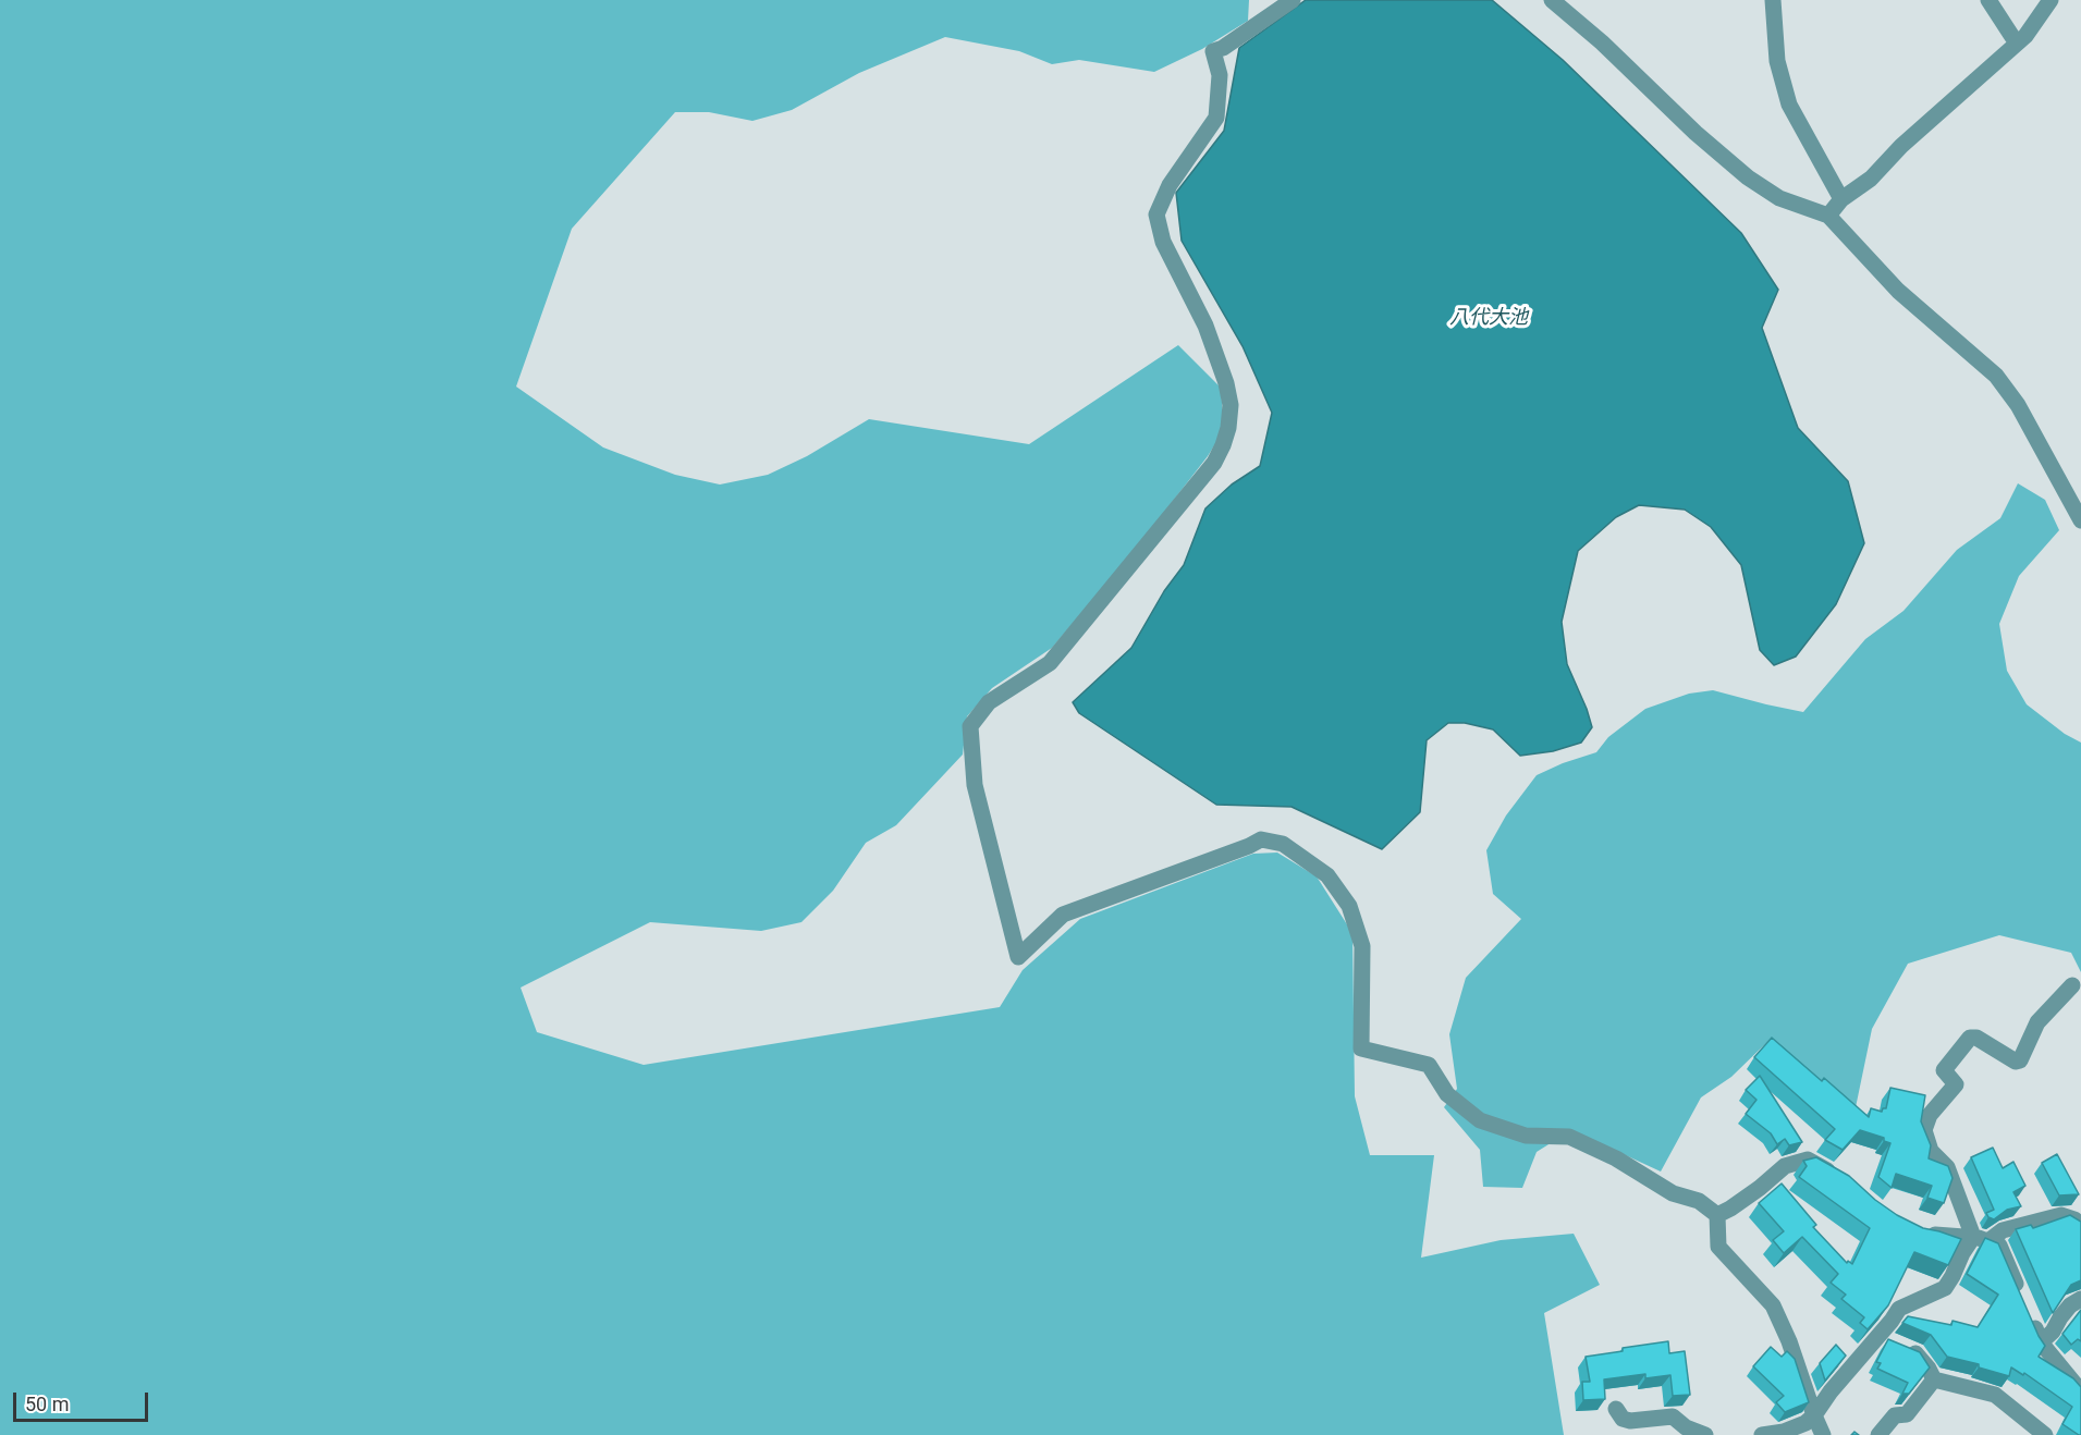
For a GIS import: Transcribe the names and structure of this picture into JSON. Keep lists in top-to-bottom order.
{
  "water": ["八代大池"],
  "scale_bar": "50 m"
}
